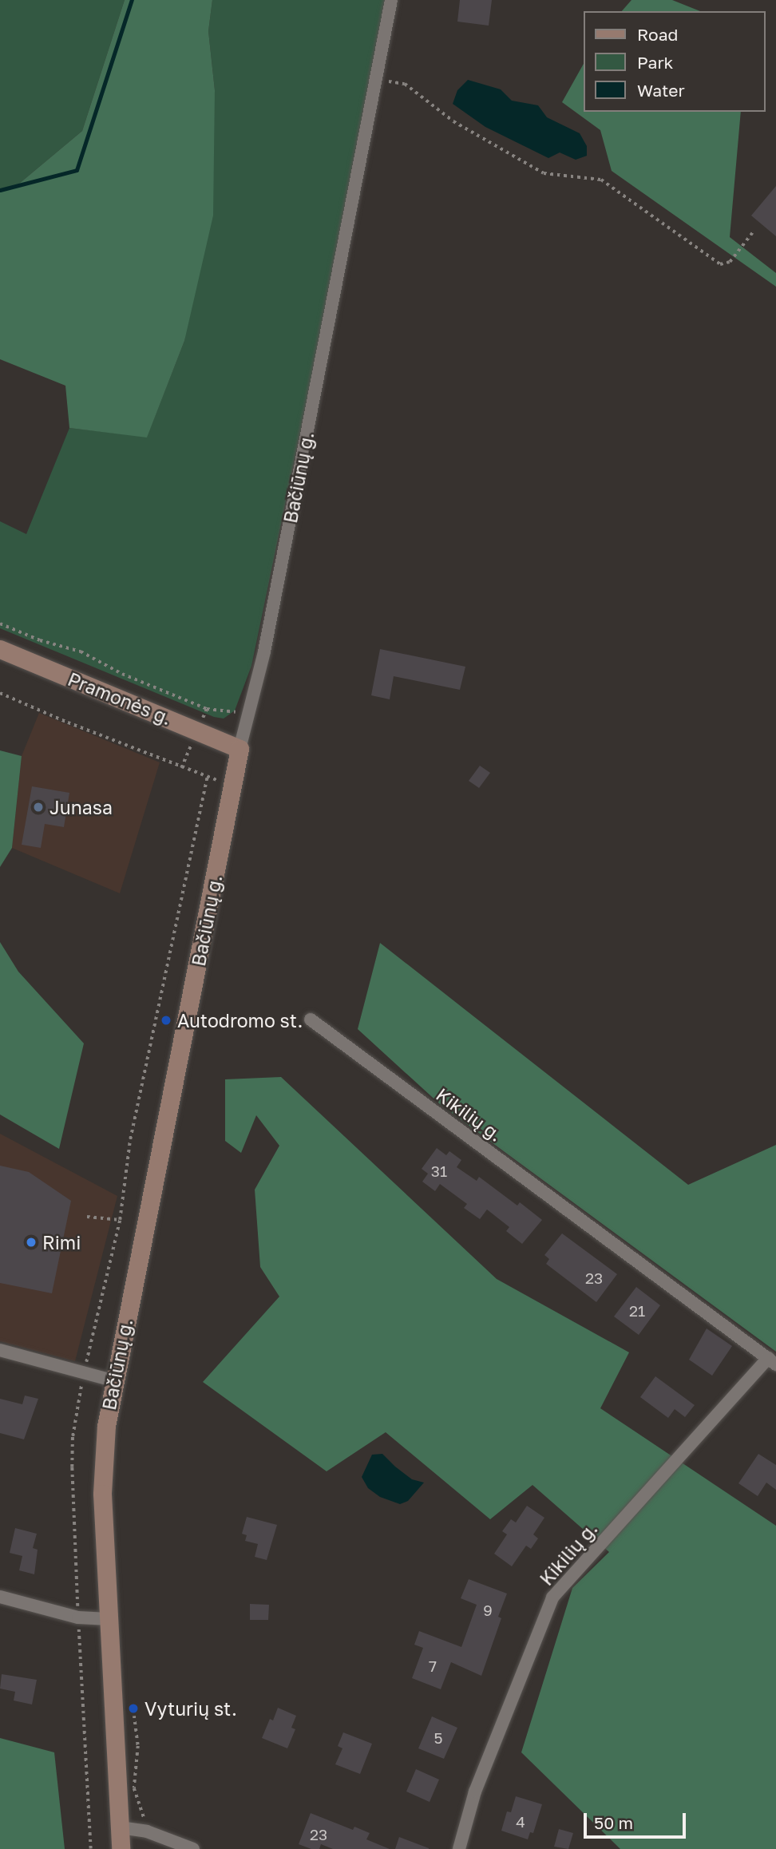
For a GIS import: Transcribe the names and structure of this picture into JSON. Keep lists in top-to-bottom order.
{
  "streets": {
    "main road": ["Bačiūnų g.", "Pramonės g."],
    "street": ["Kikilių g."]
  },
  "crossings": [
    ["Bačiūnų g.", "Pramonės g."]
  ],
  "places": [
    "Junasa",
    "Autodromo st.",
    "Rimi",
    "Vyturių st."
  ],
  "house_numbers": [
    "31",
    "23",
    "21",
    "9",
    "7",
    "5",
    "4",
    "23"
  ],
  "legend": ["Road", "Park", "Water"],
  "scale_bar": "50 m"
}
